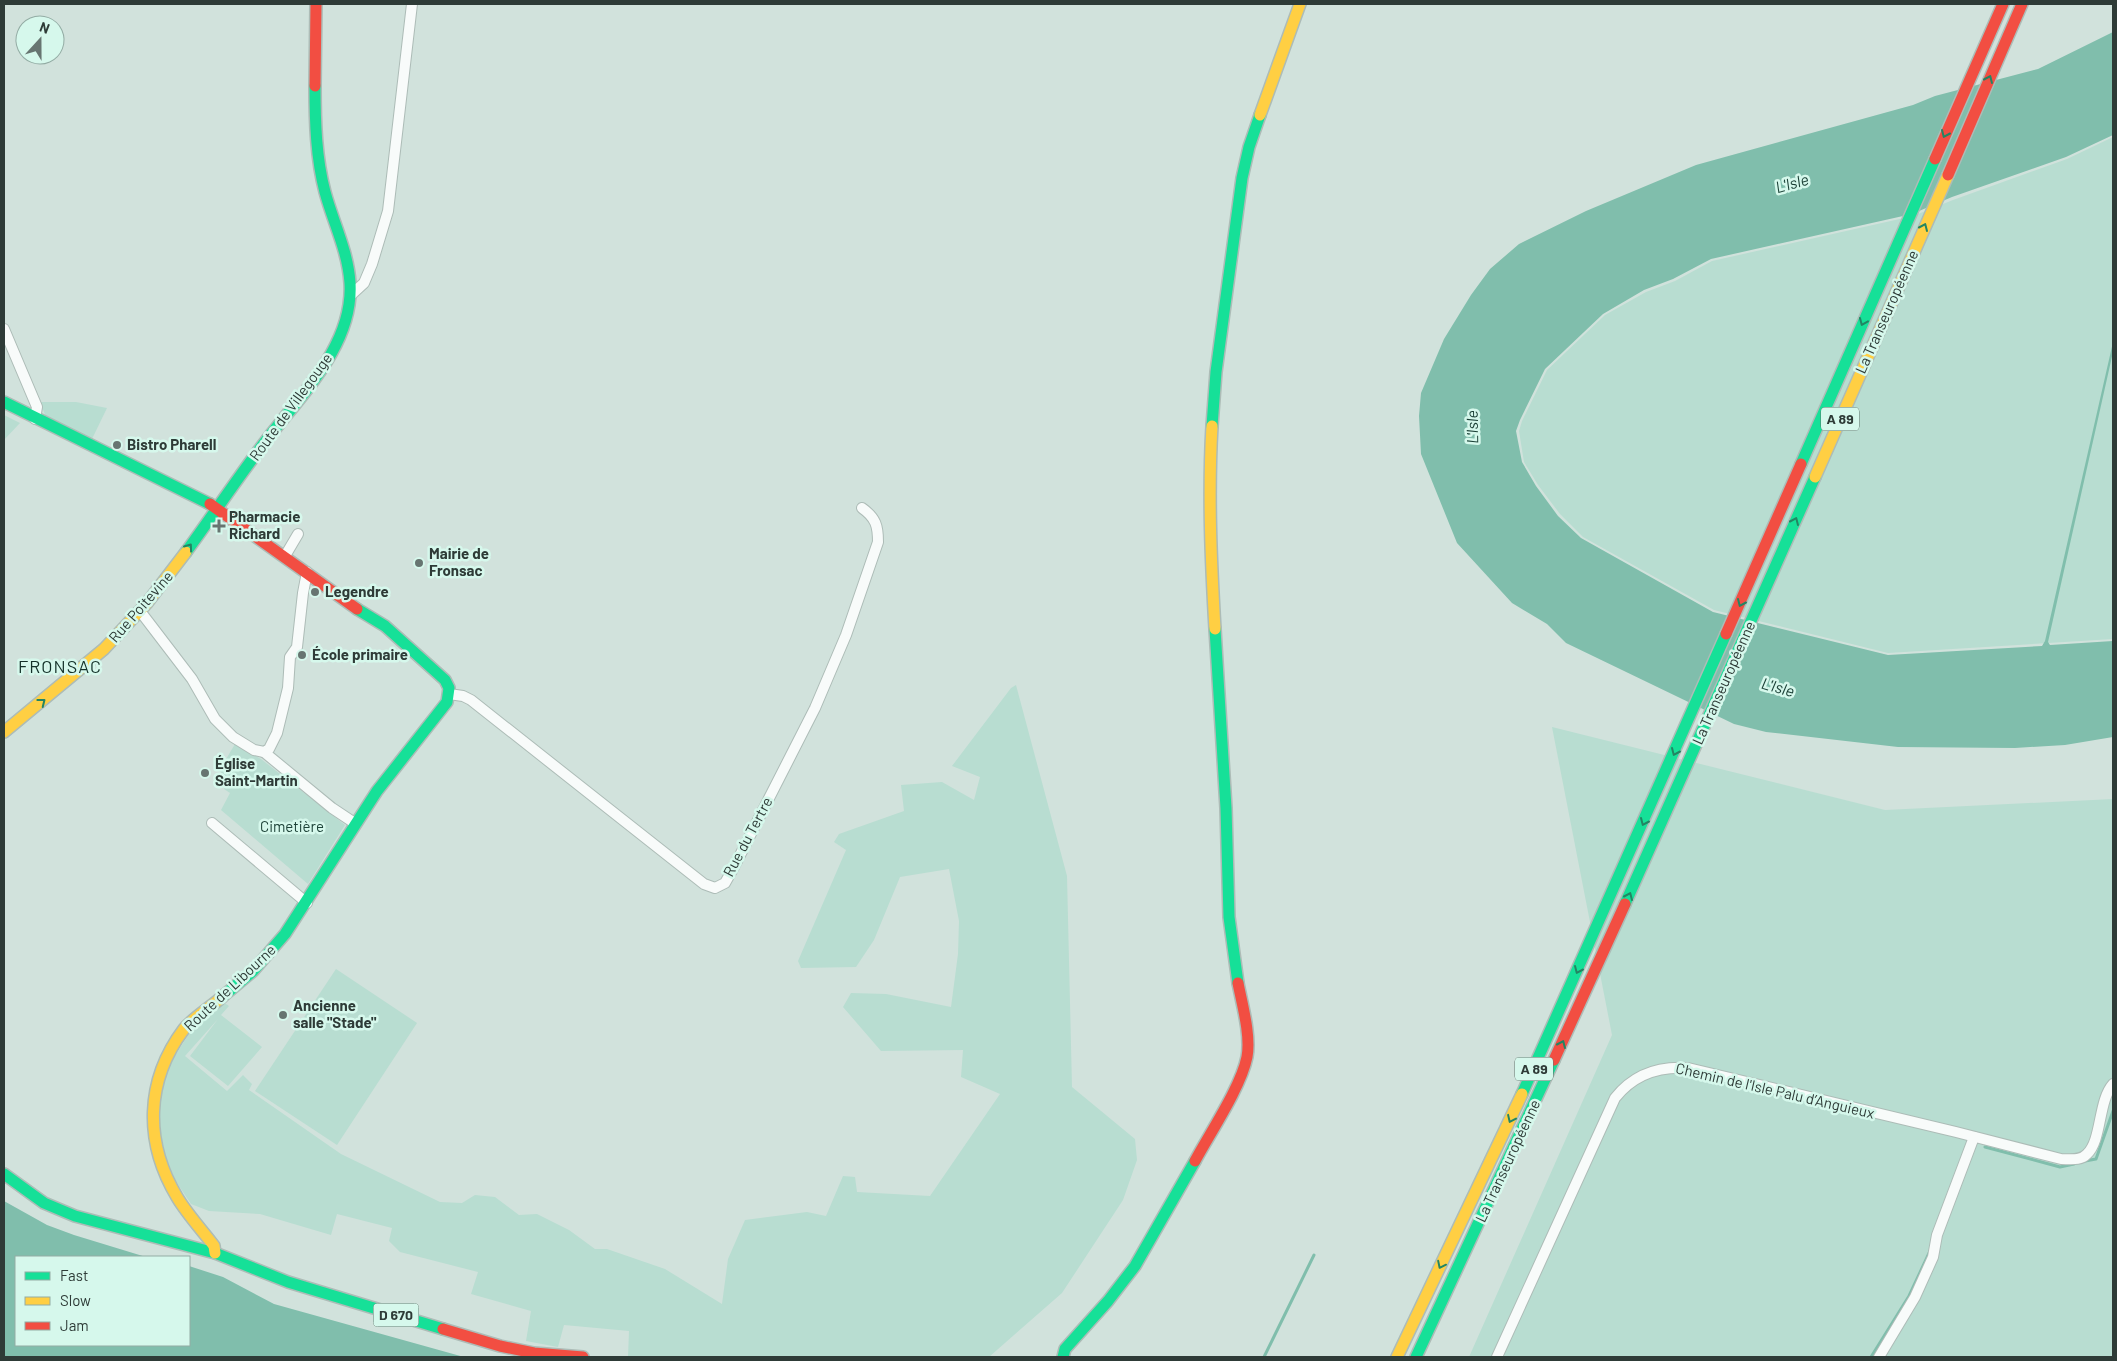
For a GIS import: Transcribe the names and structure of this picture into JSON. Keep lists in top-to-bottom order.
{
  "streets": {
    "main road": [
      "La Transeuropéenne",
      "Route de Villegouge",
      "A 89",
      "Rue Poitevine",
      "Route de Libourne",
      "D 670"
    ],
    "street": ["Rue du Tertre", "Chemin de l'Isle Palu d’Anguieux"]
  },
  "crossings": [
    ["Route de Villegouge", "Rue Poitevine"],
    ["Rue du Tertre", "Route de Libourne"],
    ["Route de Libourne", "D 670"]
  ],
  "one_way": ["Rue Poitevine"],
  "districts": ["FRONSAC"],
  "water": ["L'Isle"],
  "parks": ["Cimetière"],
  "places": {
    "other": [
      "Bistro Pharell",
      "Mairie de Fronsac",
      "Legendre",
      "École primaire",
      "Église Saint-Martin",
      "Ancienne salle \"Stade\""
    ],
    "health": ["Pharmacie Richard"]
  },
  "legend": ["Fast", "Slow", "Jam"],
  "north": "top"
}
